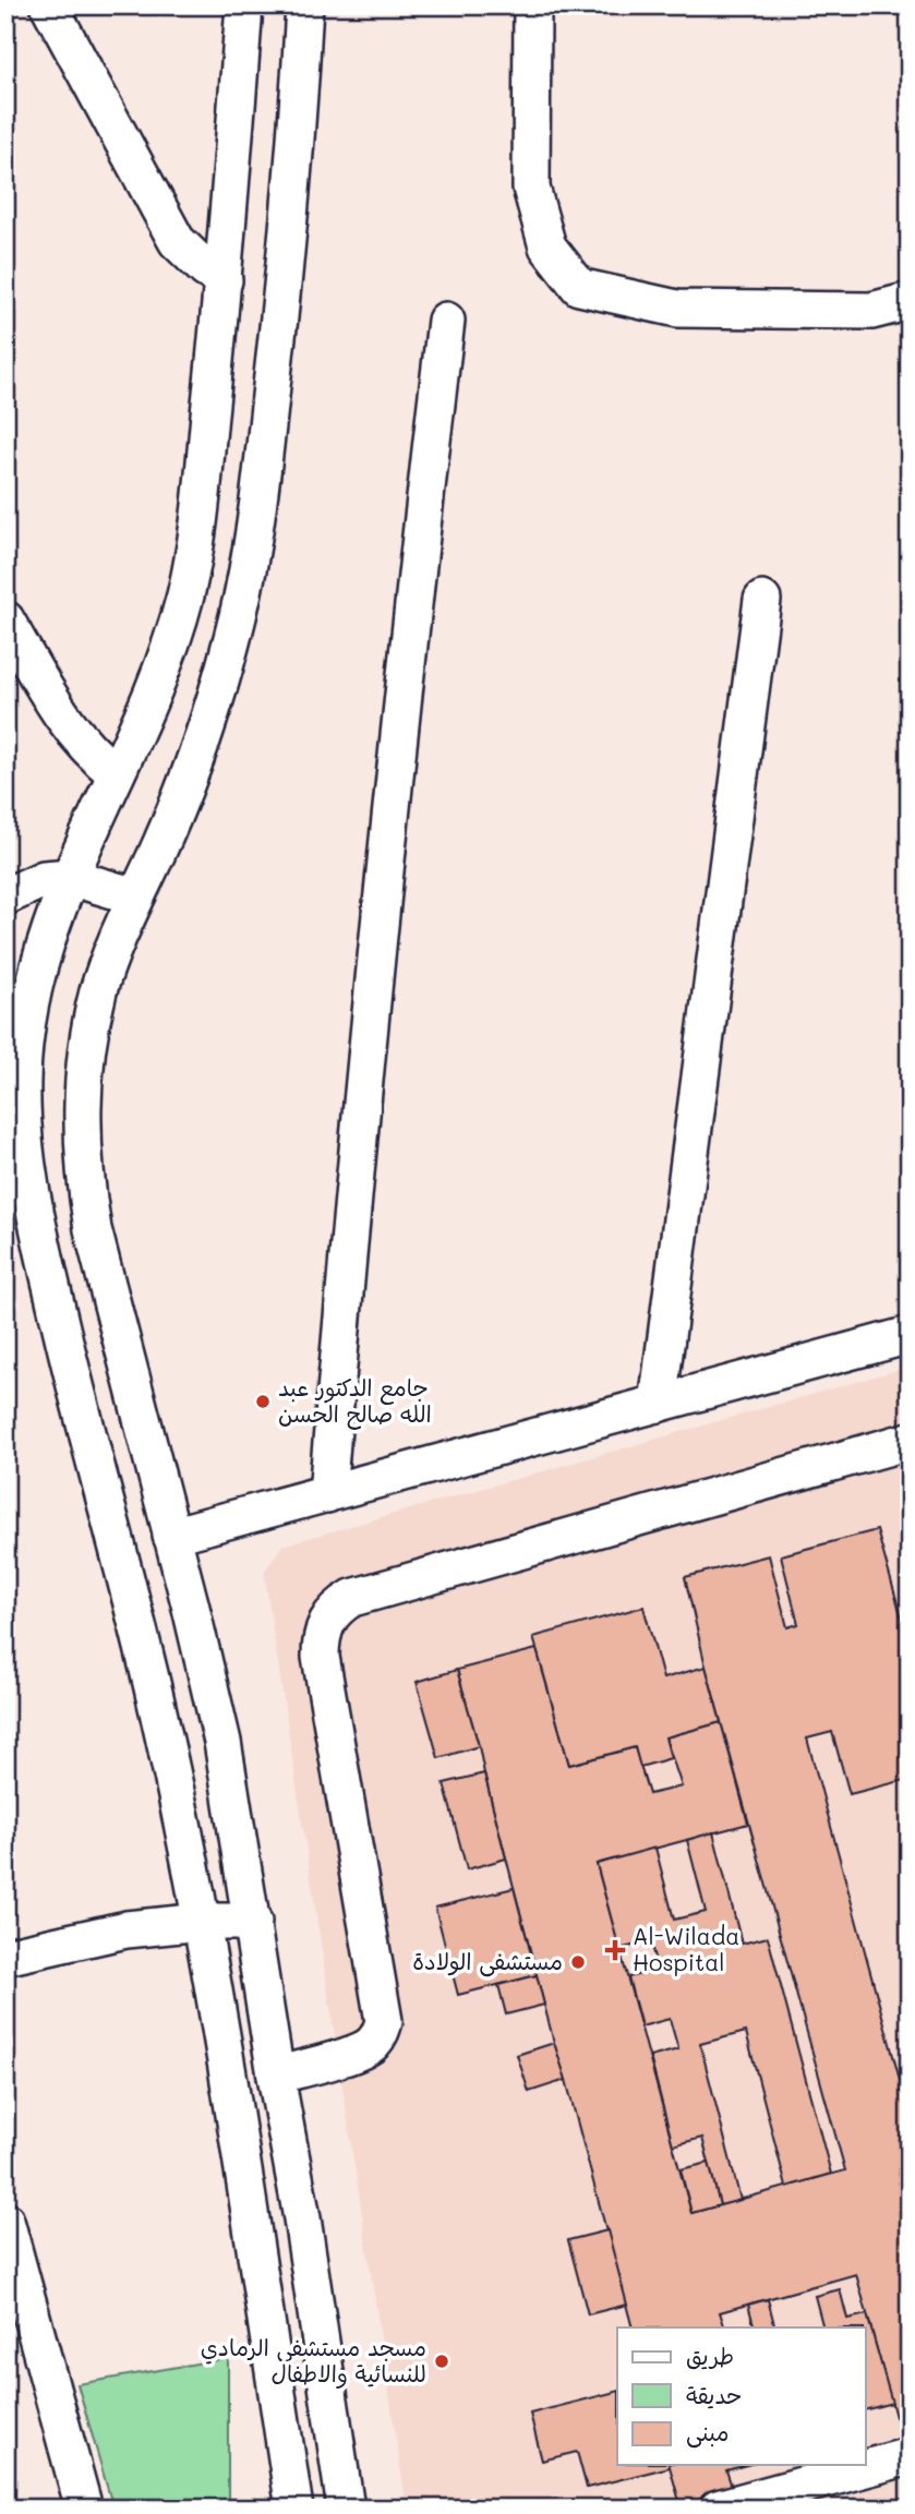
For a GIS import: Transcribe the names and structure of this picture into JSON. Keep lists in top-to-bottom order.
{
  "places": {
    "other": ["جامع الدكتور عبد الله صالح الحسن", "مستشفى الولادة", "مسجد مستشفى الرمادي للنسائية والاطفال"],
    "health": ["Al-Wilada Hospital"]
  },
  "legend": ["طريق", "حديقة", "مبنى"]
}
